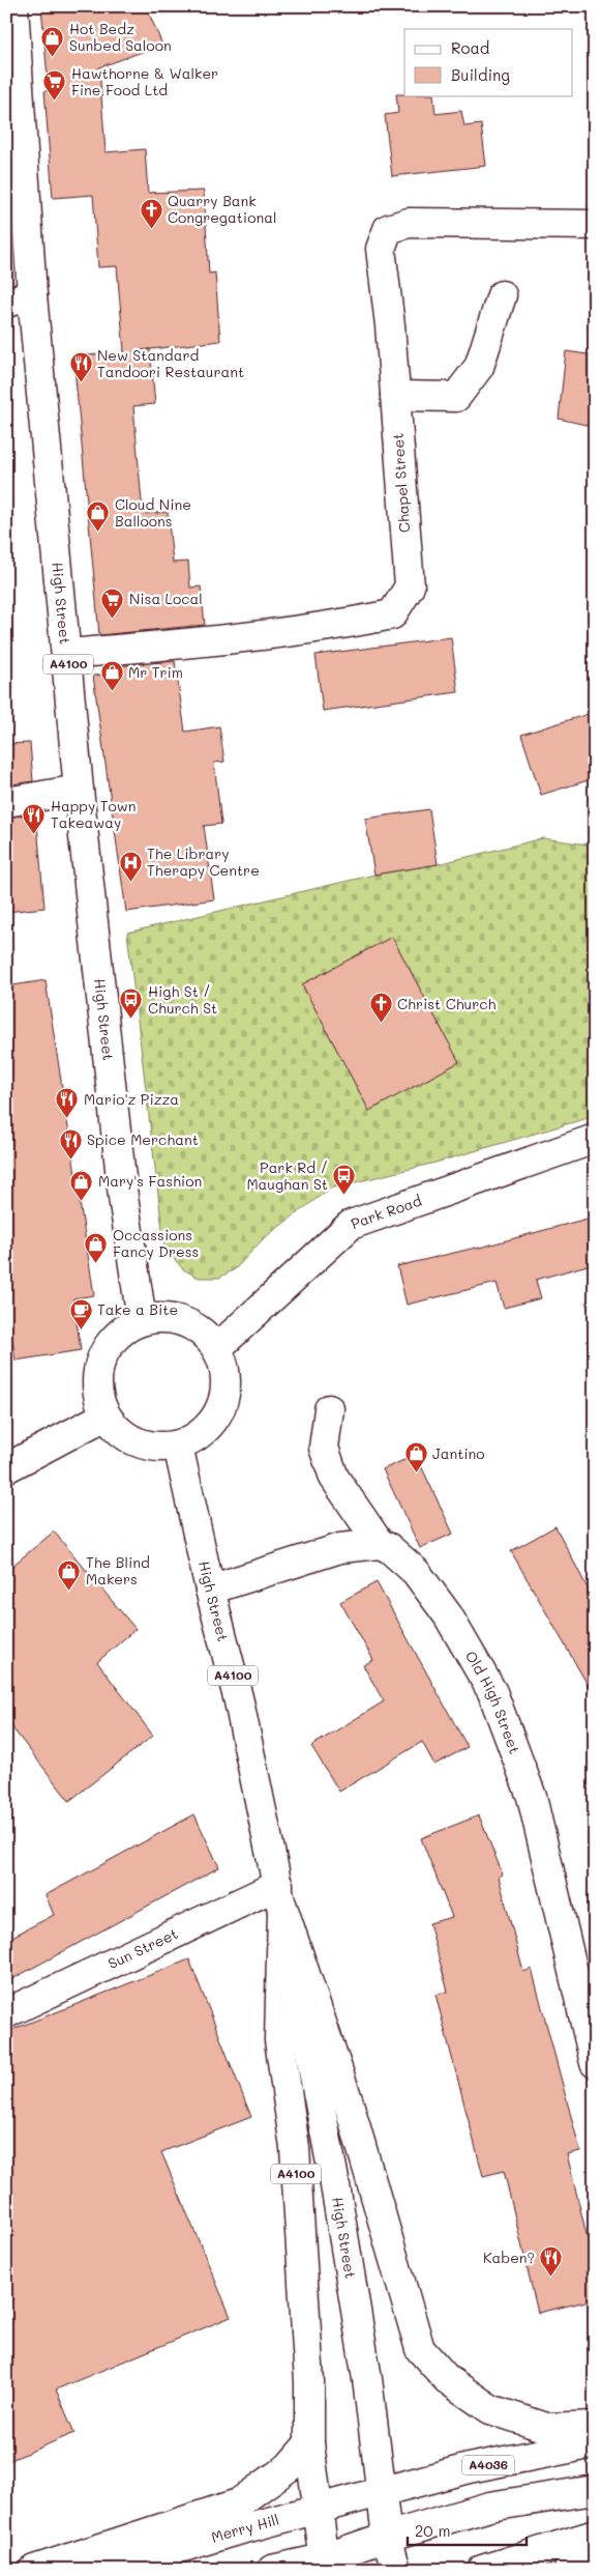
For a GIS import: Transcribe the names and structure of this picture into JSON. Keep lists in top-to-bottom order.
{
  "streets": {
    "main road": [
      "Chapel Street",
      "High Street",
      "A4100",
      "Park Road",
      "Old High Street",
      "Sun Street",
      "A4036",
      "Merry Hill"
    ]
  },
  "crossings": [
    ["Chapel Street", "High Street"],
    ["High Street", "A4100"],
    ["High Street", "Park Road"],
    ["High Street", "Sun Street"],
    ["High Street", "A4036"],
    ["High Street", "Merry Hill"],
    ["A4100", "Merry Hill"],
    ["A4036", "Merry Hill"]
  ],
  "places": {
    "shop": [
      "Hot Bedz Sunbed Saloon",
      "Cloud Nine Balloons",
      "Mr Trim",
      "Mary's Fashion",
      "Occassions Fancy Dress",
      "Jantino",
      "The Blind Makers"
    ],
    "supermarket": ["Hawthorne & Walker Fine Food Ltd", "Nisa Local"],
    "church": ["Quarry Bank Congregational", "Christ Church"],
    "restaurant": [
      "New Standard Tandoori Restaurant",
      "Happy Town Takeaway",
      "Mario'z Pizza",
      "Spice Merchant",
      "Kaben?"
    ],
    "hospital": ["The Library Therapy Centre"],
    "bus stop": ["High St / Church St", "Park Rd / Maughan St"],
    "cafe": ["Take a Bite"]
  },
  "legend": ["Road", "Building"],
  "scale_bar": "20 m"
}
